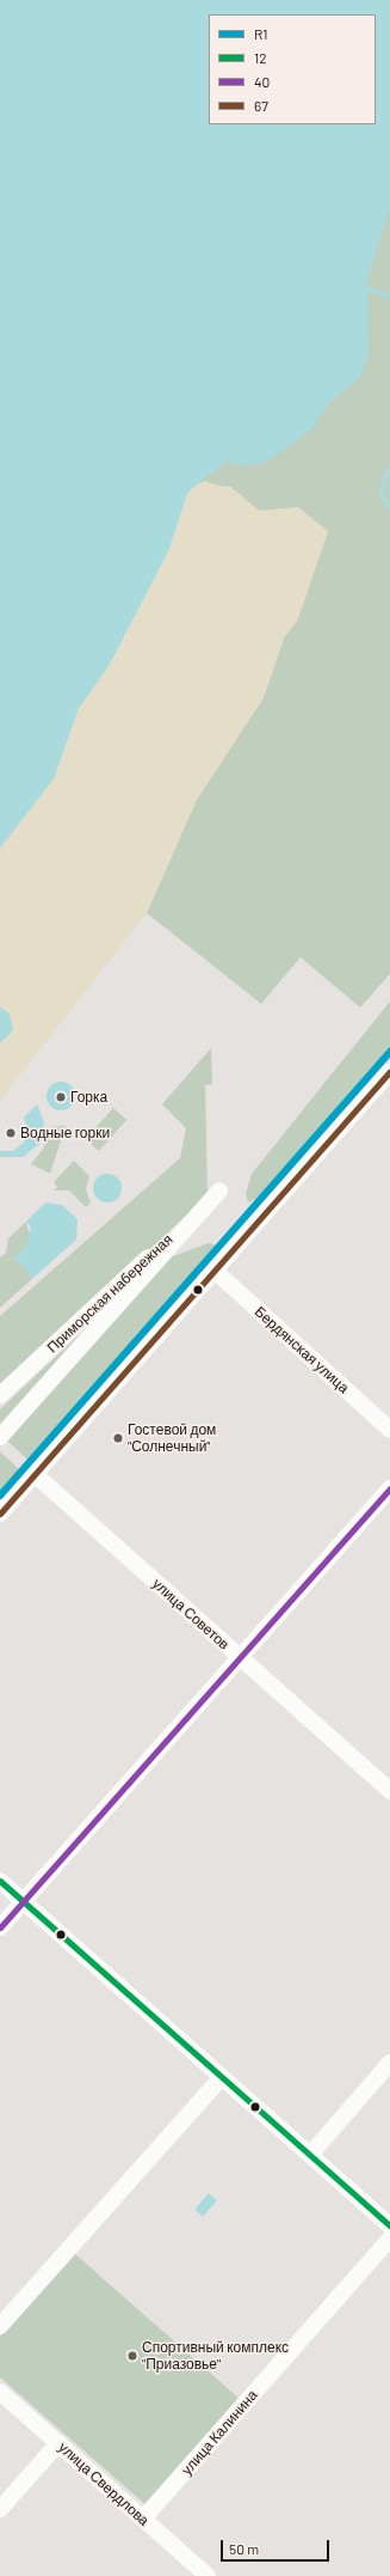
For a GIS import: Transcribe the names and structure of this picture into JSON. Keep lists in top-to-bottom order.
{
  "streets": {
    "street": [
      "Приморская набережная",
      "Бердянская улица",
      "улица Советов",
      "улица Калинина",
      "улица Свердлова"
    ]
  },
  "crossings": [
    ["улица Калинина", "улица Свердлова"]
  ],
  "places": [
    "Горка",
    "Водные горки",
    "Гостевой дом \"Солнечный\"",
    "Спортивный комплекс \"Приазовье\""
  ],
  "lines": [
    "transit line R1",
    "transit line 67",
    "transit line 40",
    "transit line 12"
  ],
  "legend": [
    "R1",
    "12",
    "40",
    "67"
  ],
  "scale_bar": "50 m"
}
